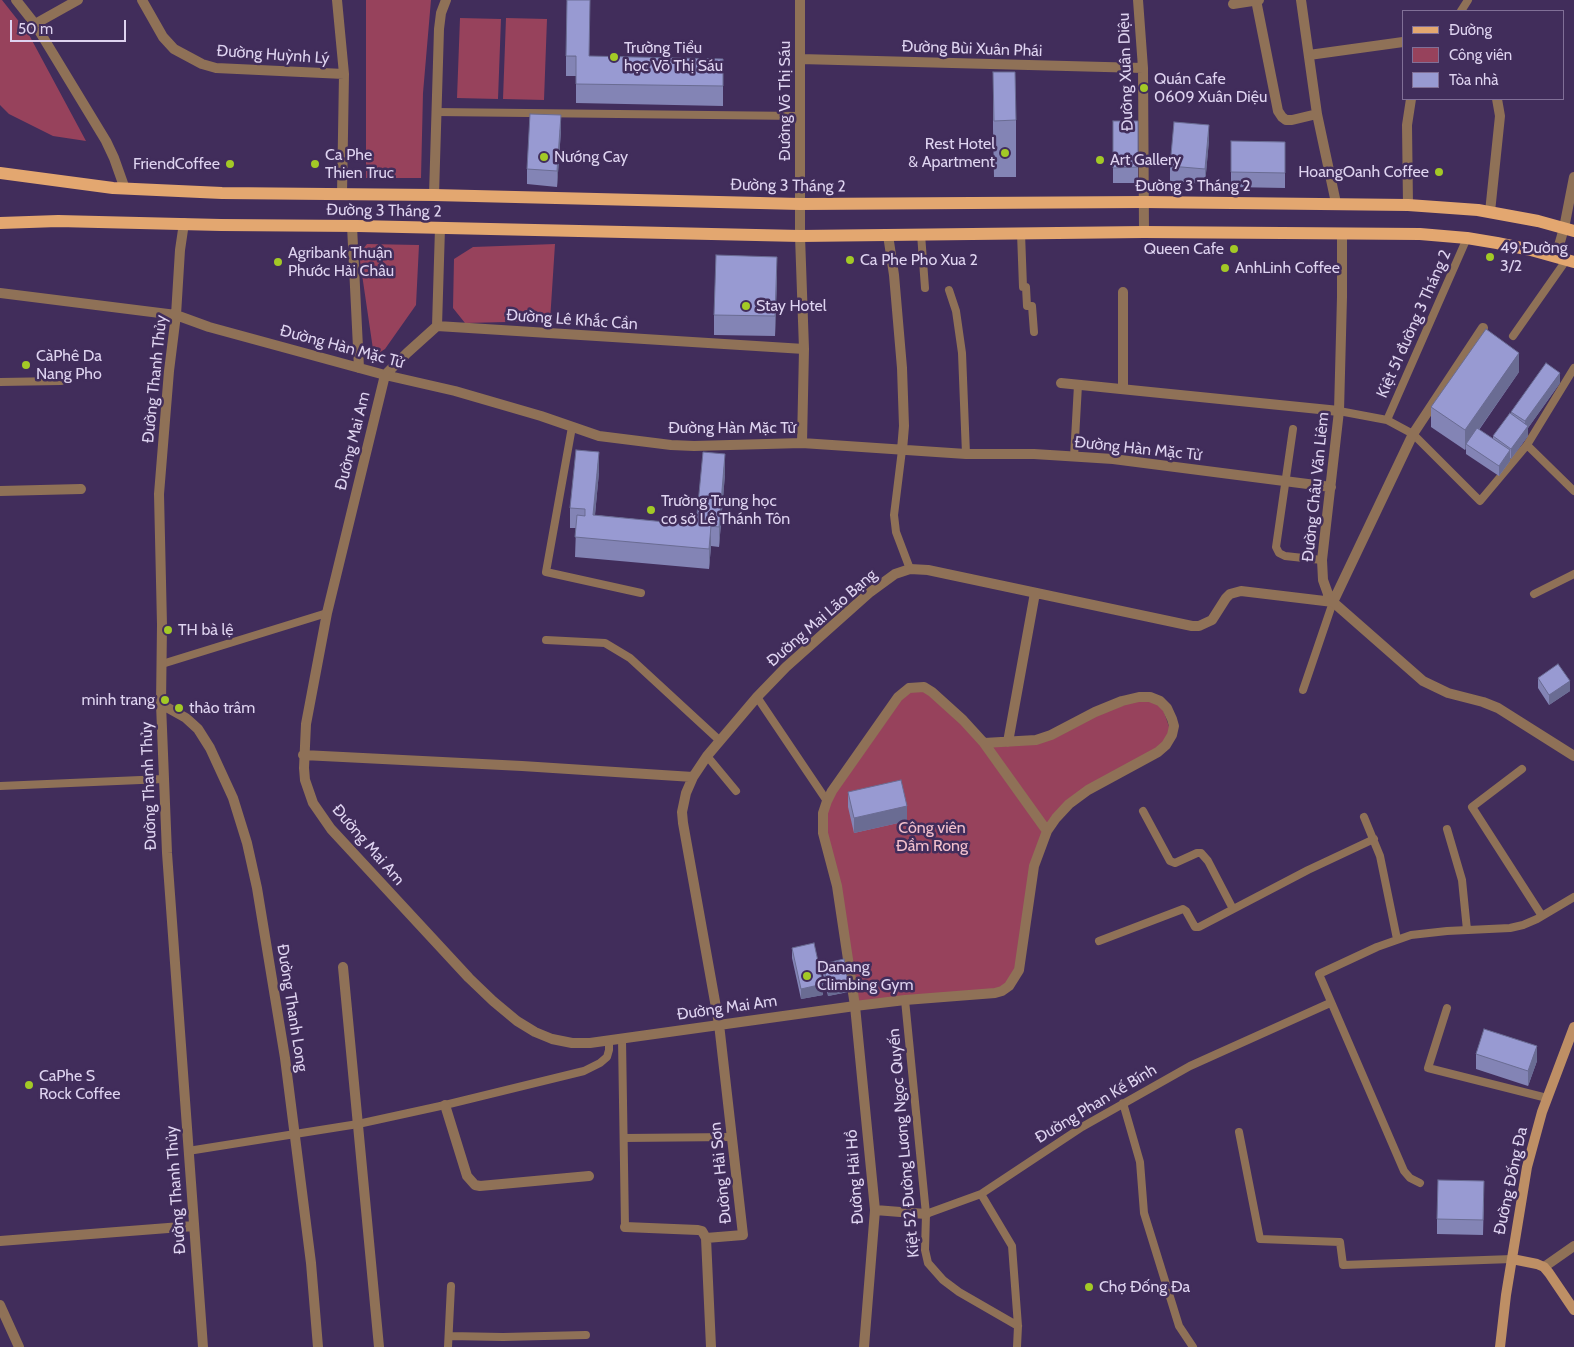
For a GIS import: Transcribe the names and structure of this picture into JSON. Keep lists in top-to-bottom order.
{
  "streets": {
    "main road": ["Đường 3 Tháng 2", "Đường Đống Đa"],
    "street": [
      "Đường Bùi Xuân Phái",
      "Đường Huỳnh Lý",
      "Đường Xuân Diệu",
      "Đường Võ Thị Sáu",
      "Đường Lê Khắc Cần",
      "Đường Hàn Mặc Tử",
      "Đường Thanh Thủy",
      "Đường Mai Am",
      "Đường Châu Văn Liêm",
      "Đường Mai Lão Bạng",
      "Đường Thanh Long",
      "Đường Phan Kế Bính",
      "Đường Hải Sơn",
      "Đường Hải Hồ"
    ],
    "lane": ["Kiệt 51 đường 3 Tháng 2", "Kiệt 52 Đường Lương Ngọc Quyến"]
  },
  "crossings": [
    ["Đường Bùi Xuân Phái", "Đường Xuân Diệu"],
    ["Đường Bùi Xuân Phái", "Đường Võ Thị Sáu"],
    ["Đường Xuân Diệu", "Đường 3 Tháng 2"],
    ["Đường Võ Thị Sáu", "Đường 3 Tháng 2"],
    ["Đường Võ Thị Sáu", "Đường Lê Khắc Cần"],
    ["Đường Võ Thị Sáu", "Đường Hàn Mặc Tử"],
    ["Đường 3 Tháng 2", "Kiệt 51 đường 3 Tháng 2"],
    ["Đường 3 Tháng 2", "Đường Thanh Thủy"],
    ["Đường 3 Tháng 2", "Đường Châu Văn Liêm"],
    ["Đường Lê Khắc Cần", "Đường Mai Am"],
    ["Đường Hàn Mặc Tử", "Đường Thanh Thủy"],
    ["Đường Hàn Mặc Tử", "Đường Mai Am"],
    ["Đường Hàn Mặc Tử", "Đường Châu Văn Liêm"],
    ["Đường Thanh Thủy", "Đường Thanh Long"],
    ["Đường Mai Am", "Đường Mai Lão Bạng"],
    ["Đường Mai Am", "Kiệt 52 Đường Lương Ngọc Quyến"],
    ["Đường Mai Am", "Đường Hải Sơn"],
    ["Đường Mai Am", "Đường Hải Hồ"],
    ["Đường Mai Lão Bạng", "Đường Hải Sơn"],
    ["Đường Phan Kế Bính", "Kiệt 52 Đường Lương Ngọc Quyến"],
    ["Đường Phan Kế Bính", "Đường Hải Hồ"]
  ],
  "parks": ["Công viên Đầm Rong"],
  "places": [
    "Trường Tiểu học Võ Thị Sáu",
    "Quán Cafe 0609 Xuân Diệu",
    "Rest Hotel & Apartment",
    "Nướng Cay",
    "Art Gallery",
    "FriendCoffee",
    "Ca Phe Thien Truc",
    "HoangOanh Coffee",
    "Queen Cafe",
    "49 Đường 3/2",
    "Ca Phe Pho Xua 2",
    "Agribank Thuận Phước Hải Châu",
    "AnhLinh Coffee",
    "Stay Hotel",
    "CàPhê Da Nang Pho",
    "Trường Trung học cơ sở Lê Thánh Tôn",
    "TH bà lệ",
    "minh trang",
    "thảo trâm",
    "Danang Climbing Gym",
    "CaPhe S Rock Coffee",
    "Chợ Đống Đa"
  ],
  "legend": ["Đường", "Công viên", "Tòa nhà"],
  "scale_bar": "50 m"
}
